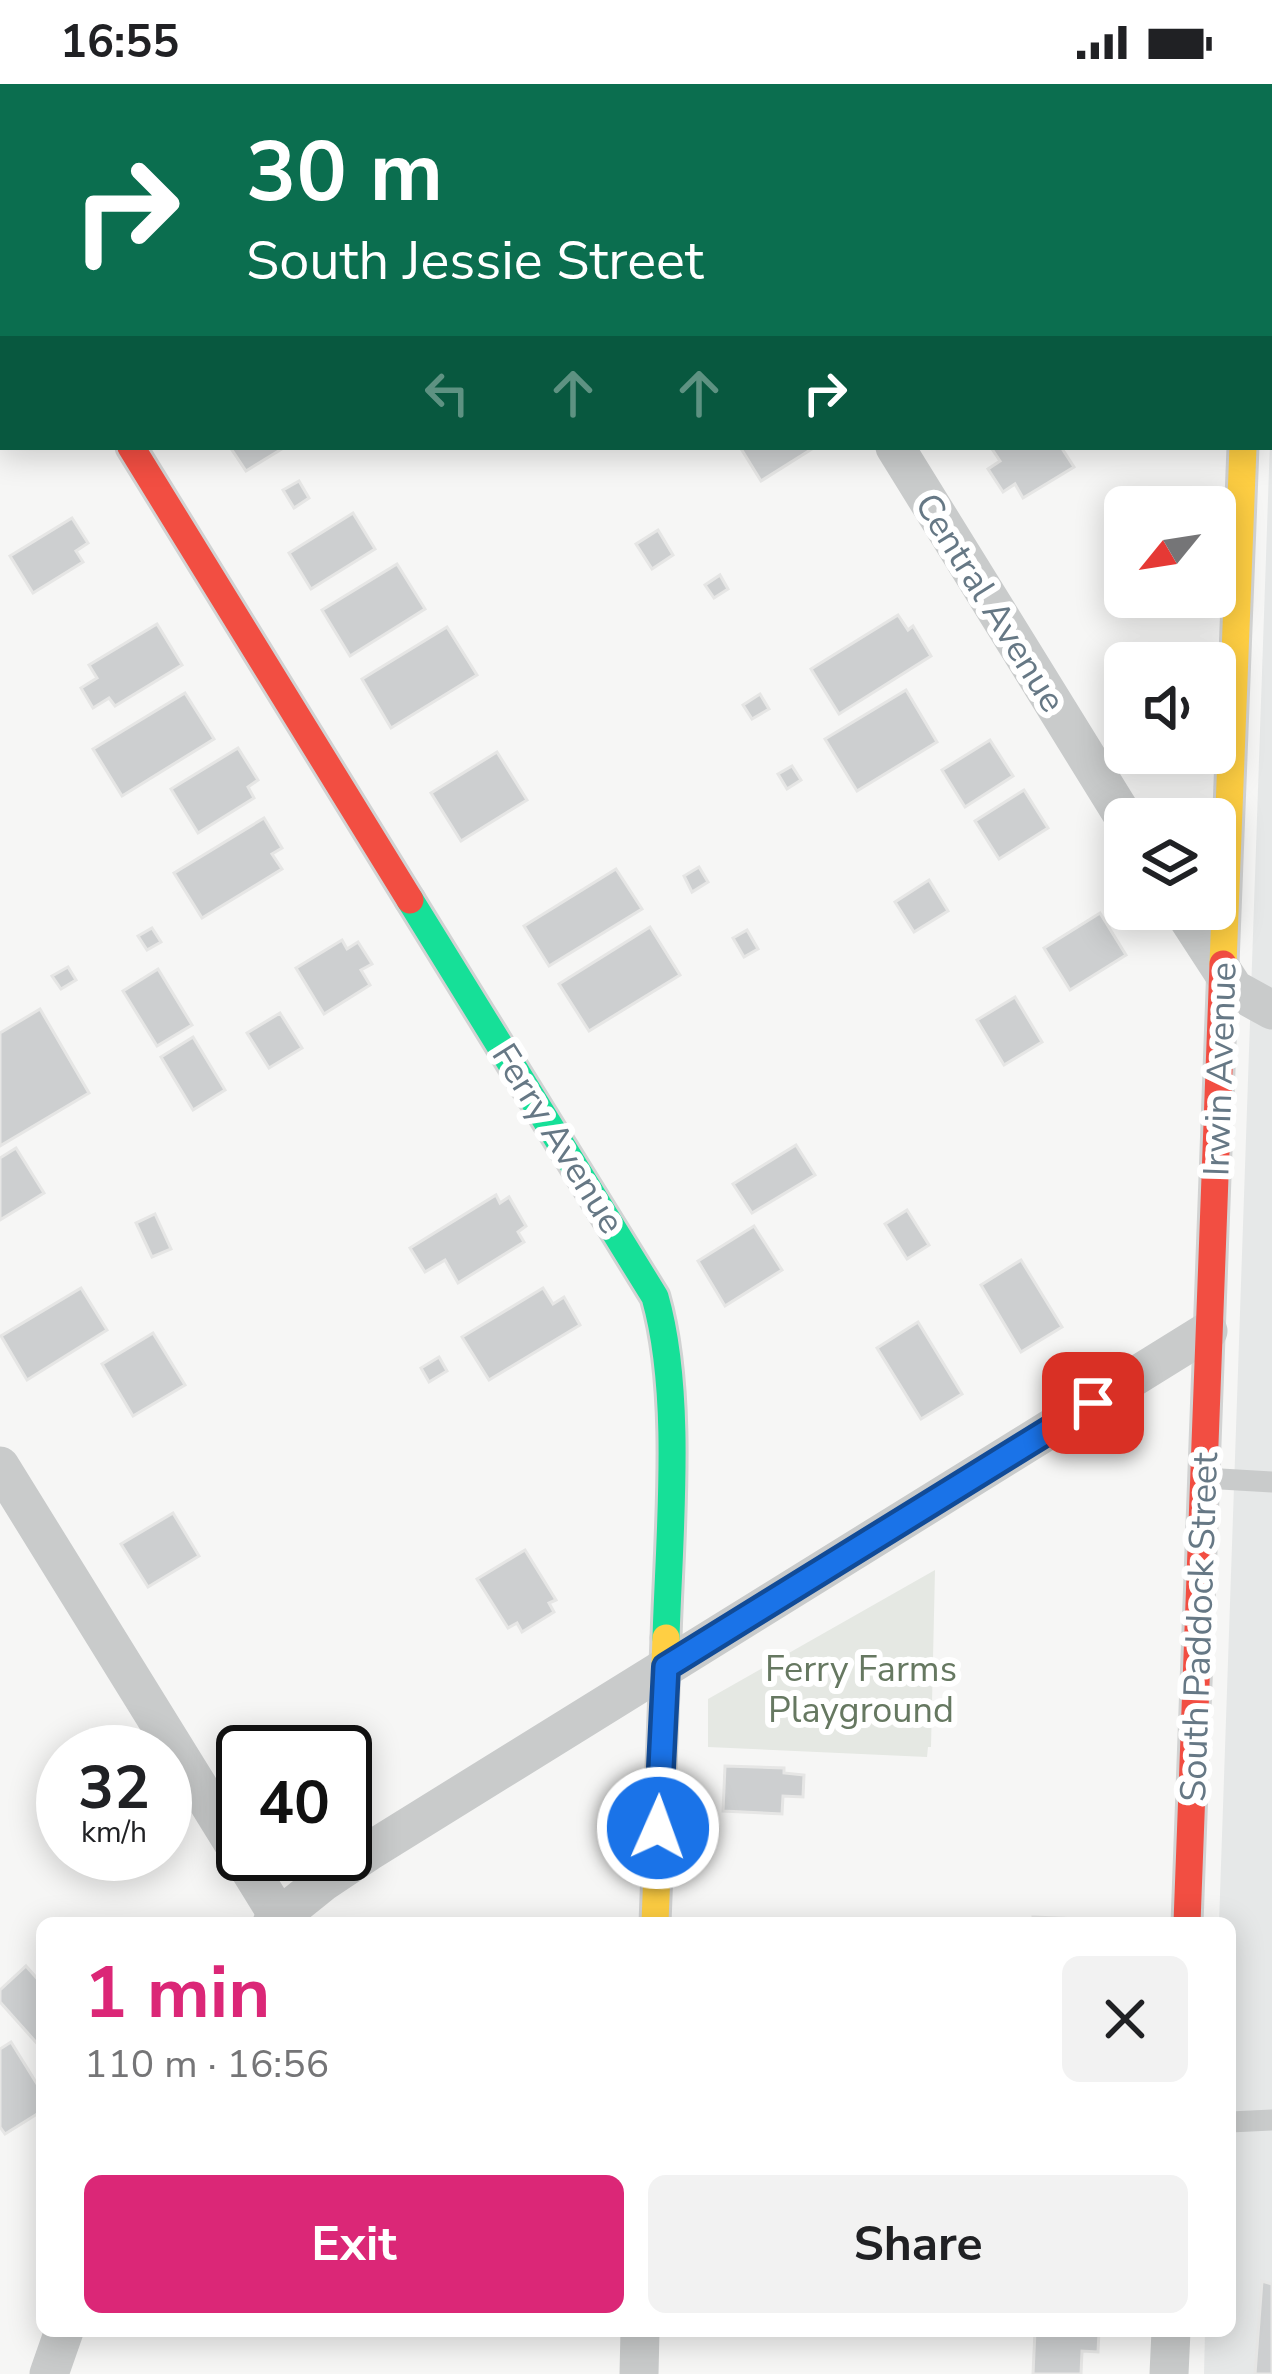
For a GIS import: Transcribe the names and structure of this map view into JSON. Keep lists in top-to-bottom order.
{
  "streets": {
    "street": [
      "Central Avenue",
      "Irwin Avenue",
      "Ferry Avenue",
      "South Paddock Street"
    ]
  },
  "crossings": [
    ["Irwin Avenue", "South Paddock Street"]
  ],
  "parks": ["Ferry Farms Playground"],
  "north": "bottom left",
  "page": {
    "status": "16:55",
    "turn": ["30 m", "South Jessie Street"],
    "speed": "32 km/h",
    "limit": "40",
    "heading": ["1 min", "110 m · 16:56"],
    "buttons": ["Exit", "Share"]
  }
}
